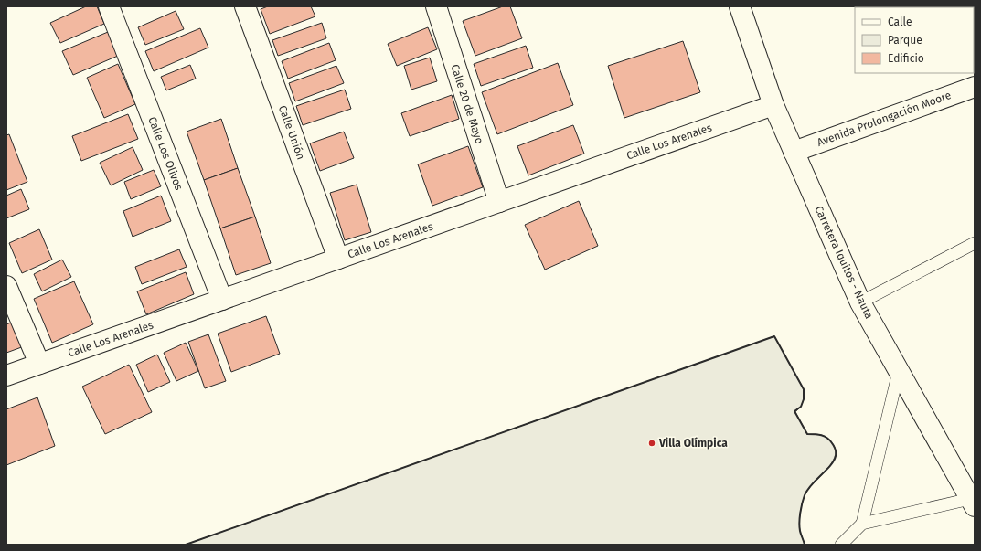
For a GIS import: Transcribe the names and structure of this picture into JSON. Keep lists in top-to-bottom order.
{
  "streets": {
    "street": [
      "Calle 20 de Mayo",
      "Avenida Prolongación Moore",
      "Calle Unión",
      "Calle Los Arenales",
      "Calle Los Olivos",
      "Carretera Iquitos - Nauta"
    ]
  },
  "crossings": [
    ["Calle 20 de Mayo", "Calle Los Arenales"],
    ["Avenida Prolongación Moore", "Carretera Iquitos - Nauta"],
    ["Calle Unión", "Calle Los Arenales"],
    ["Calle Los Arenales", "Calle Los Olivos"],
    ["Calle Los Arenales", "Carretera Iquitos - Nauta"]
  ],
  "places": ["Villa Olímpica"],
  "legend": ["Calle", "Parque", "Edificio"]
}
